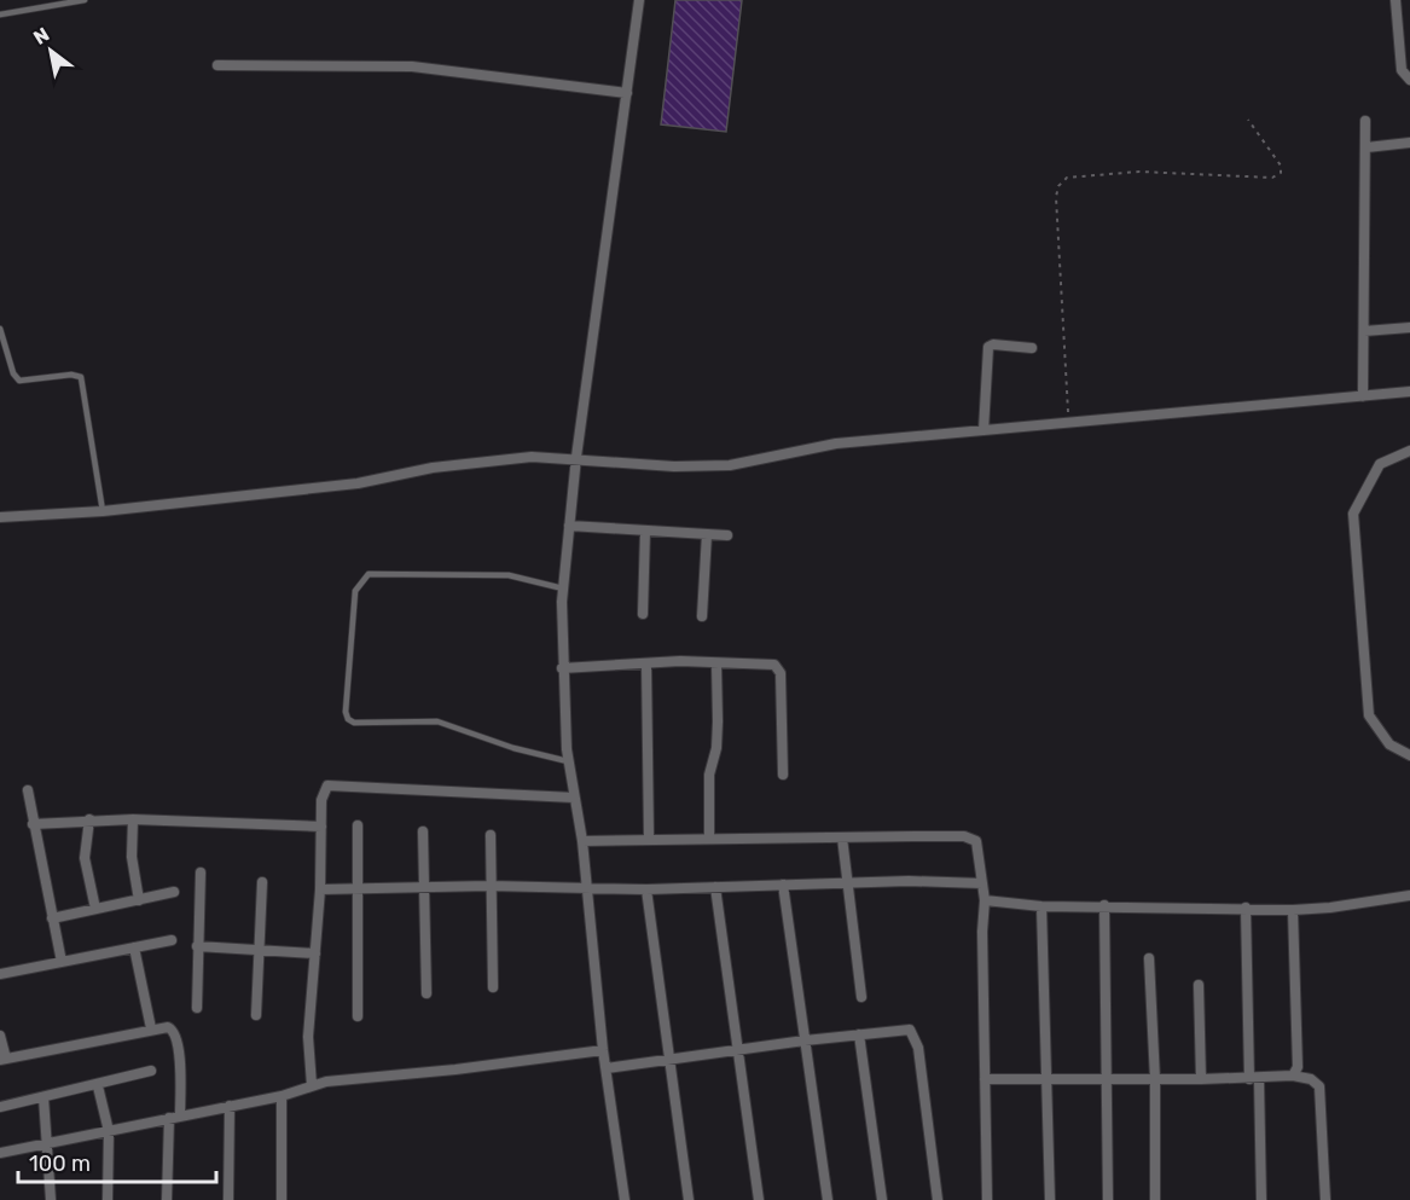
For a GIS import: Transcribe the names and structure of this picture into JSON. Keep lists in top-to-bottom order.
{
  "scale_bar": "100 m",
  "north": "top left"
}
